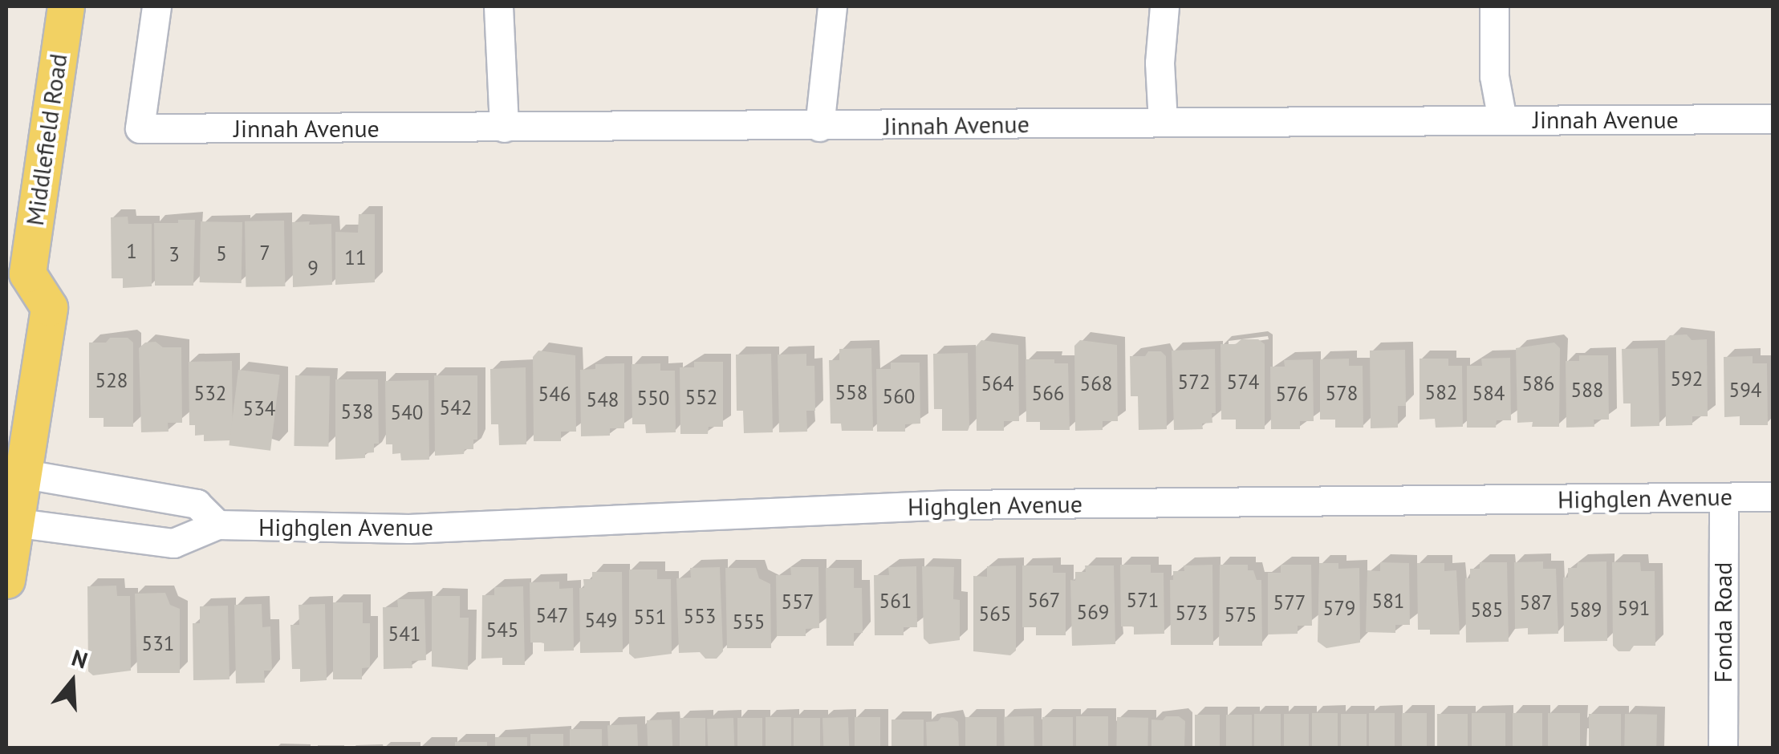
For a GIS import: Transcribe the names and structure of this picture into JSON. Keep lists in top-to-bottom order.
{
  "streets": {
    "main road": ["Middlefield Road"],
    "street": ["Jinnah Avenue", "Highglen Avenue", "Fonda Road"]
  },
  "crossings": [
    ["Middlefield Road", "Highglen Avenue"],
    ["Highglen Avenue", "Fonda Road"]
  ],
  "house_numbers": [
    "1",
    "7",
    "5",
    "3",
    "11",
    "9",
    "592",
    "528",
    "572",
    "574",
    "564",
    "568",
    "586",
    "588",
    "594",
    "558",
    "582",
    "532",
    "566",
    "578",
    "584",
    "546",
    "576",
    "560",
    "552",
    "550",
    "548",
    "542",
    "534",
    "538",
    "540",
    "567",
    "571",
    "561",
    "581",
    "557",
    "577",
    "587",
    "579",
    "591",
    "585",
    "589",
    "569",
    "573",
    "565",
    "575",
    "547",
    "553",
    "551",
    "549",
    "555",
    "545",
    "541",
    "531"
  ],
  "north": "top"
}
